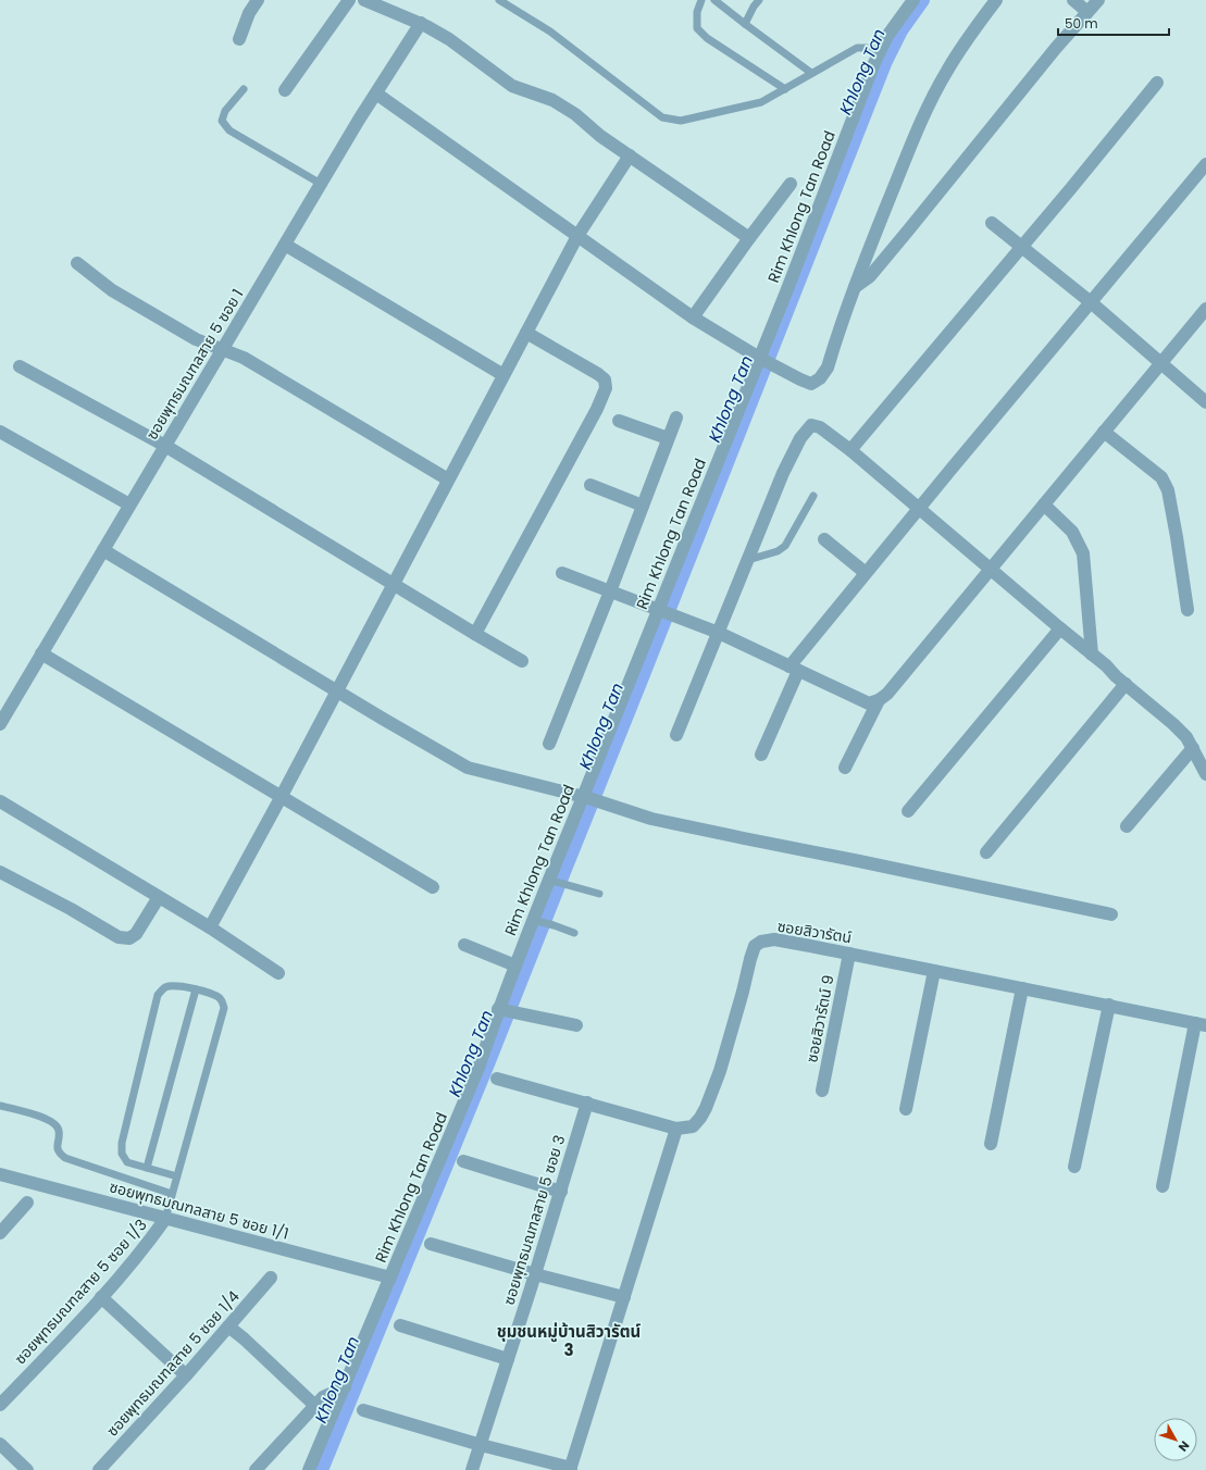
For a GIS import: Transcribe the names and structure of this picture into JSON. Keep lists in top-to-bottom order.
{
  "streets": {
    "street": [
      "Rim Khlong Tan Road",
      "ซอยพุทธมณฑลสาย 5 ซอย 1",
      "ซอยสิวารัตน์",
      "ซอยสิวารัตน์ 9",
      "ซอยพุทธมณฑลสาย 5 ซอย 1/1",
      "ซอยพุทธมณฑลสาย 5 ซอย 3",
      "ซอยพุทธมณฑลสาย 5 ซอย 1/3",
      "ซอยพุทธมณฑลสาย 5 ซอย 1/4"
    ]
  },
  "crossings": [
    ["Rim Khlong Tan Road", "ซอยพุทธมณฑลสาย 5 ซอย 1/1"],
    ["ซอยสิวารัตน์", "ซอยสิวารัตน์ 9"],
    ["ซอยพุทธมณฑลสาย 5 ซอย 1/1", "ซอยพุทธมณฑลสาย 5 ซอย 1/3"]
  ],
  "districts": ["ชุมชนหมู่บ้านสิวารัตน์ 3"],
  "water": ["Khlong Tan"],
  "scale_bar": "50 m",
  "north": "bottom right"
}
